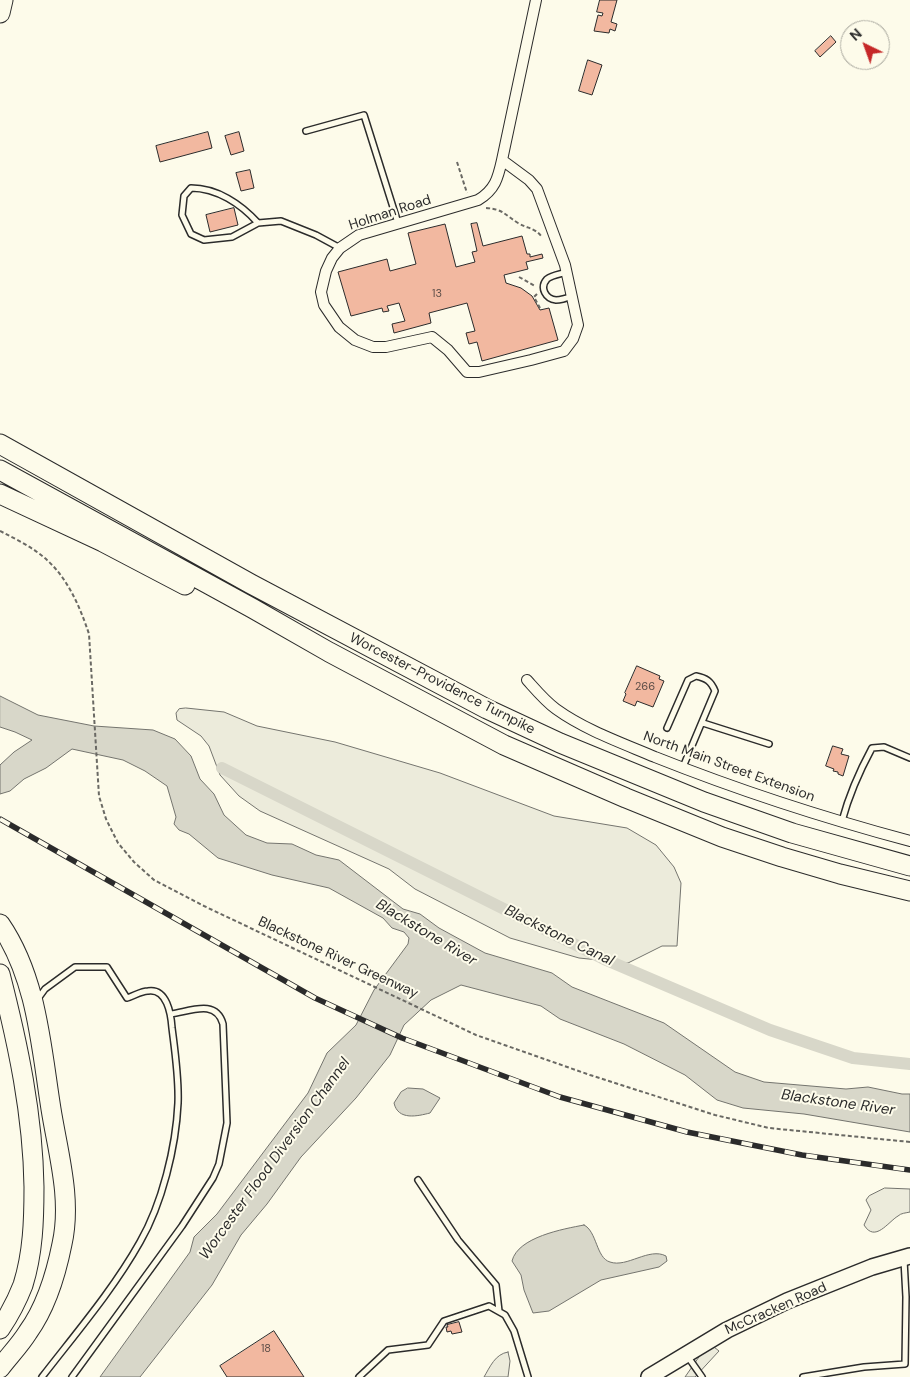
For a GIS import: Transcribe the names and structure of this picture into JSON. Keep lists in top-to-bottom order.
{
  "streets": {
    "highway": ["Worcester-Providence Turnpike"],
    "street": ["Holman Road", "North Main Street Extension", "McCracken Road"],
    "path": ["Blackstone River Greenway"]
  },
  "water": ["Blackstone River", "Blackstone Canal", "Worcester Flood Diversion Channel"],
  "house_numbers": ["13", "266", "18"],
  "north": "top left"
}
